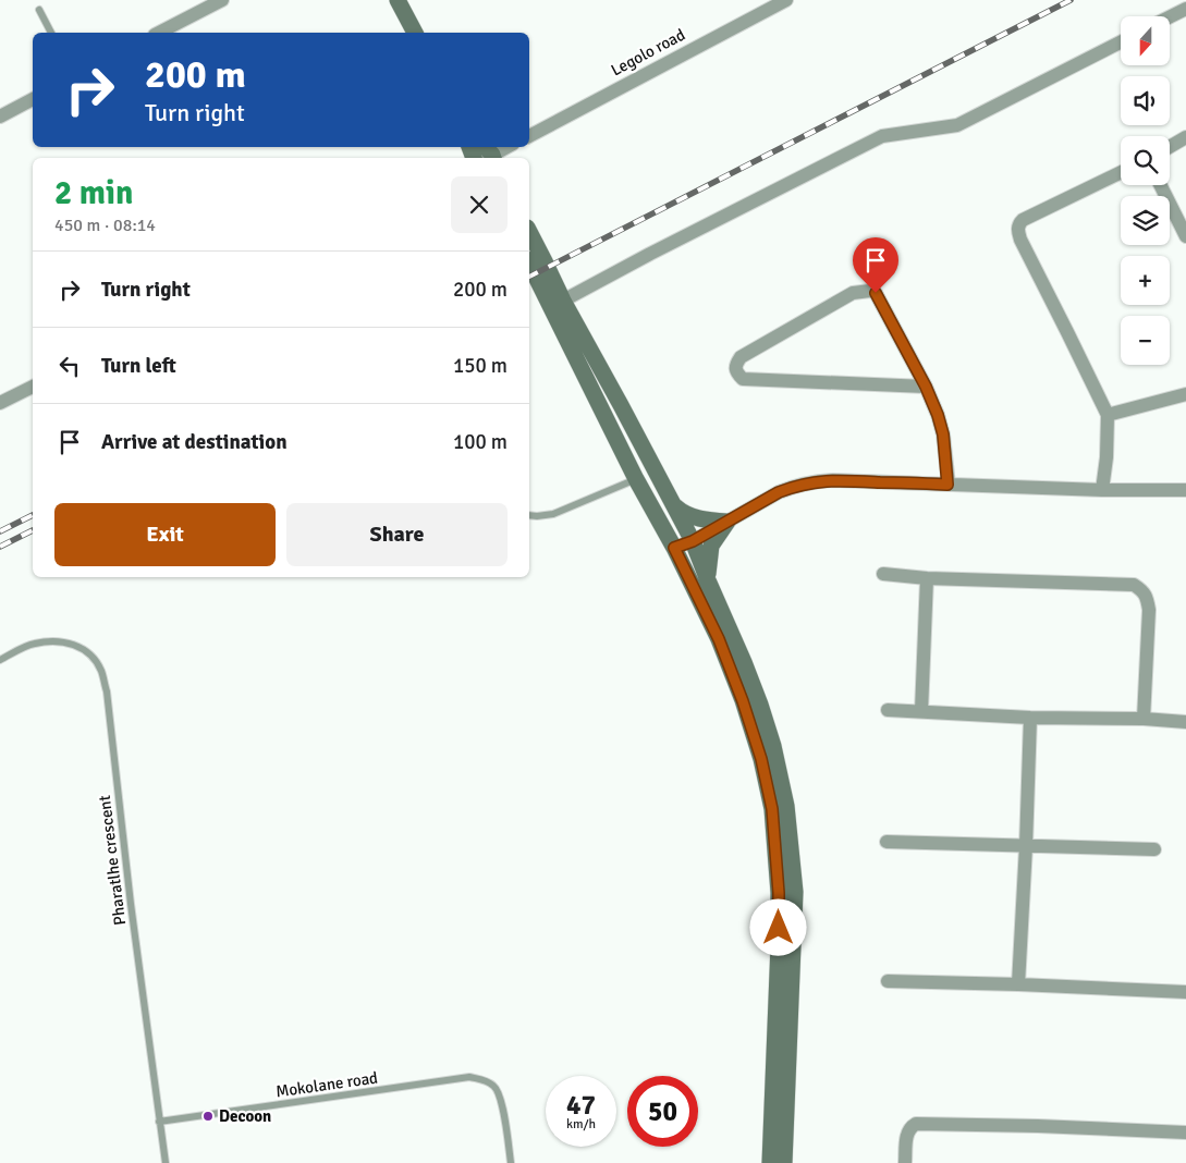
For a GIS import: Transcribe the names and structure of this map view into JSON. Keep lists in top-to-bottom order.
{
  "streets": {
    "street": ["Legolo road"],
    "lane": ["Pharatlhe crescent", "Mokolane road"]
  },
  "crossings": [
    ["Pharatlhe crescent", "Mokolane road"]
  ],
  "places": ["Decoon"],
  "north": "bottom",
  "page": {
    "map_buttons": ["+", "−"],
    "turn": ["200 m", "Turn right"],
    "heading": ["2 min", "450 m · 08:14"],
    "list": [
      {
        "name": "Turn right",
        "value": "200 m"
      },
      {
        "name": "Turn left",
        "value": "150 m"
      },
      {
        "name": "Arrive at destination",
        "value": "100 m"
      }
    ],
    "buttons": ["Exit", "Share"],
    "speed": "47 km/h",
    "limit": "50"
  }
}
